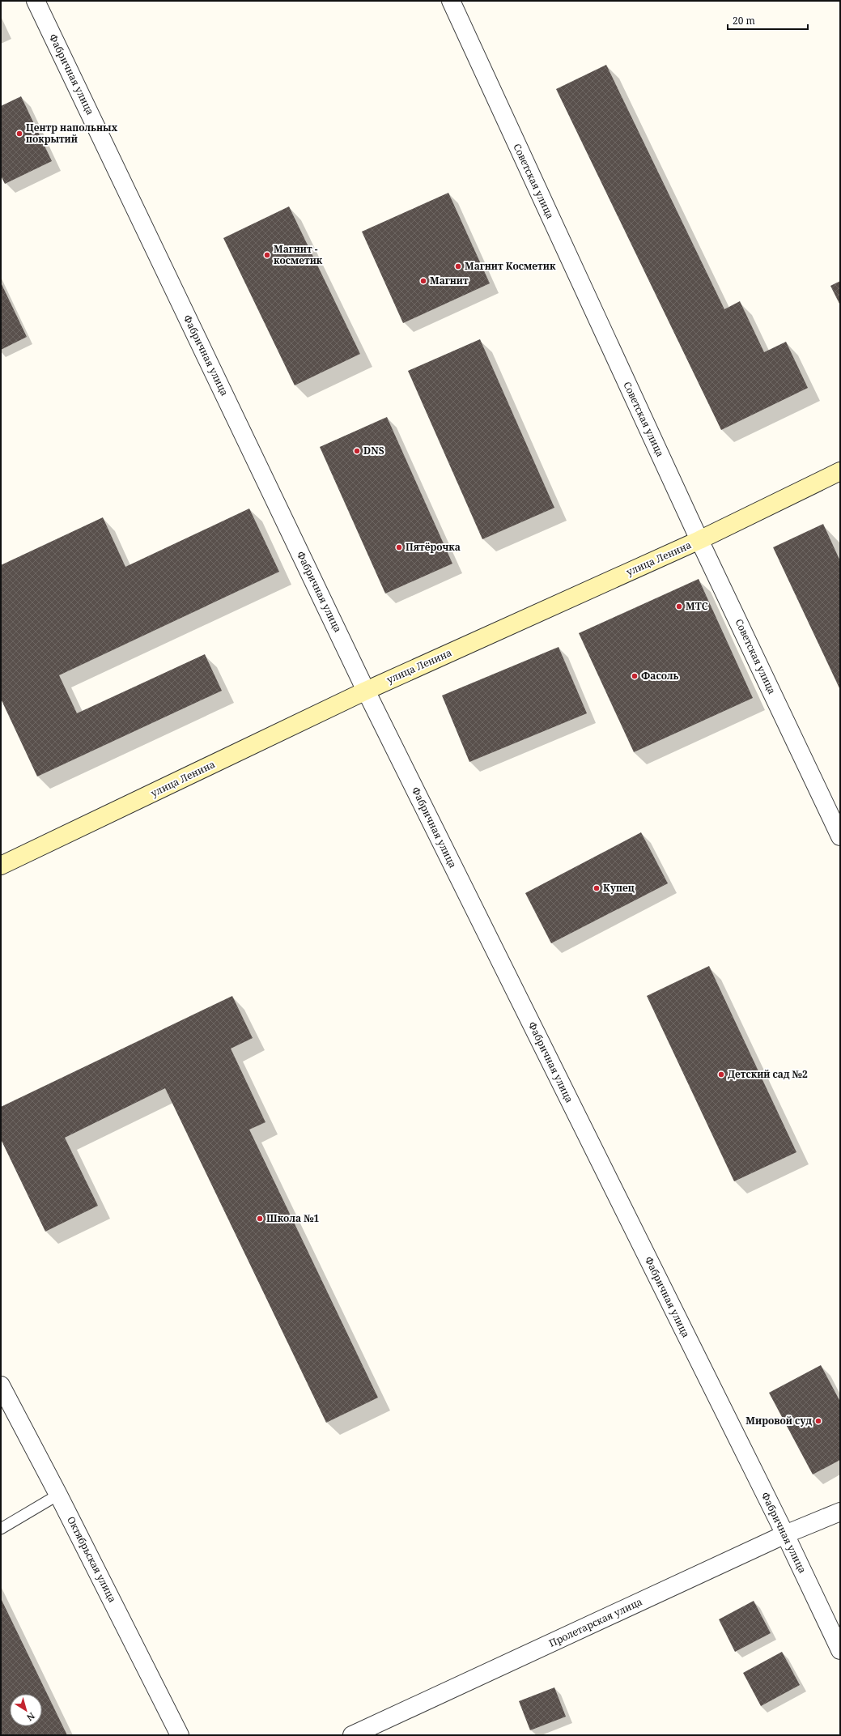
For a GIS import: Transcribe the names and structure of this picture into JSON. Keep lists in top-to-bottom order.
{
  "streets": {
    "street": [
      "Фабричная улица",
      "Советская улица",
      "улица Ленина",
      "Октябрьская улица",
      "Пролетарская улица"
    ]
  },
  "crossings": [
    ["Фабричная улица", "улица Ленина"],
    ["Фабричная улица", "Пролетарская улица"],
    ["Советская улица", "улица Ленина"]
  ],
  "places": [
    "Центр напольных покрытий",
    "Магнит - косметик",
    "Магнит Косметик",
    "Магнит",
    "DNS",
    "Пятёрочка",
    "МТС",
    "Фасоль",
    "Купец",
    "Детский сад №2",
    "Школа №1",
    "Мировой суд"
  ],
  "scale_bar": "20 m",
  "north": "bottom right"
}
